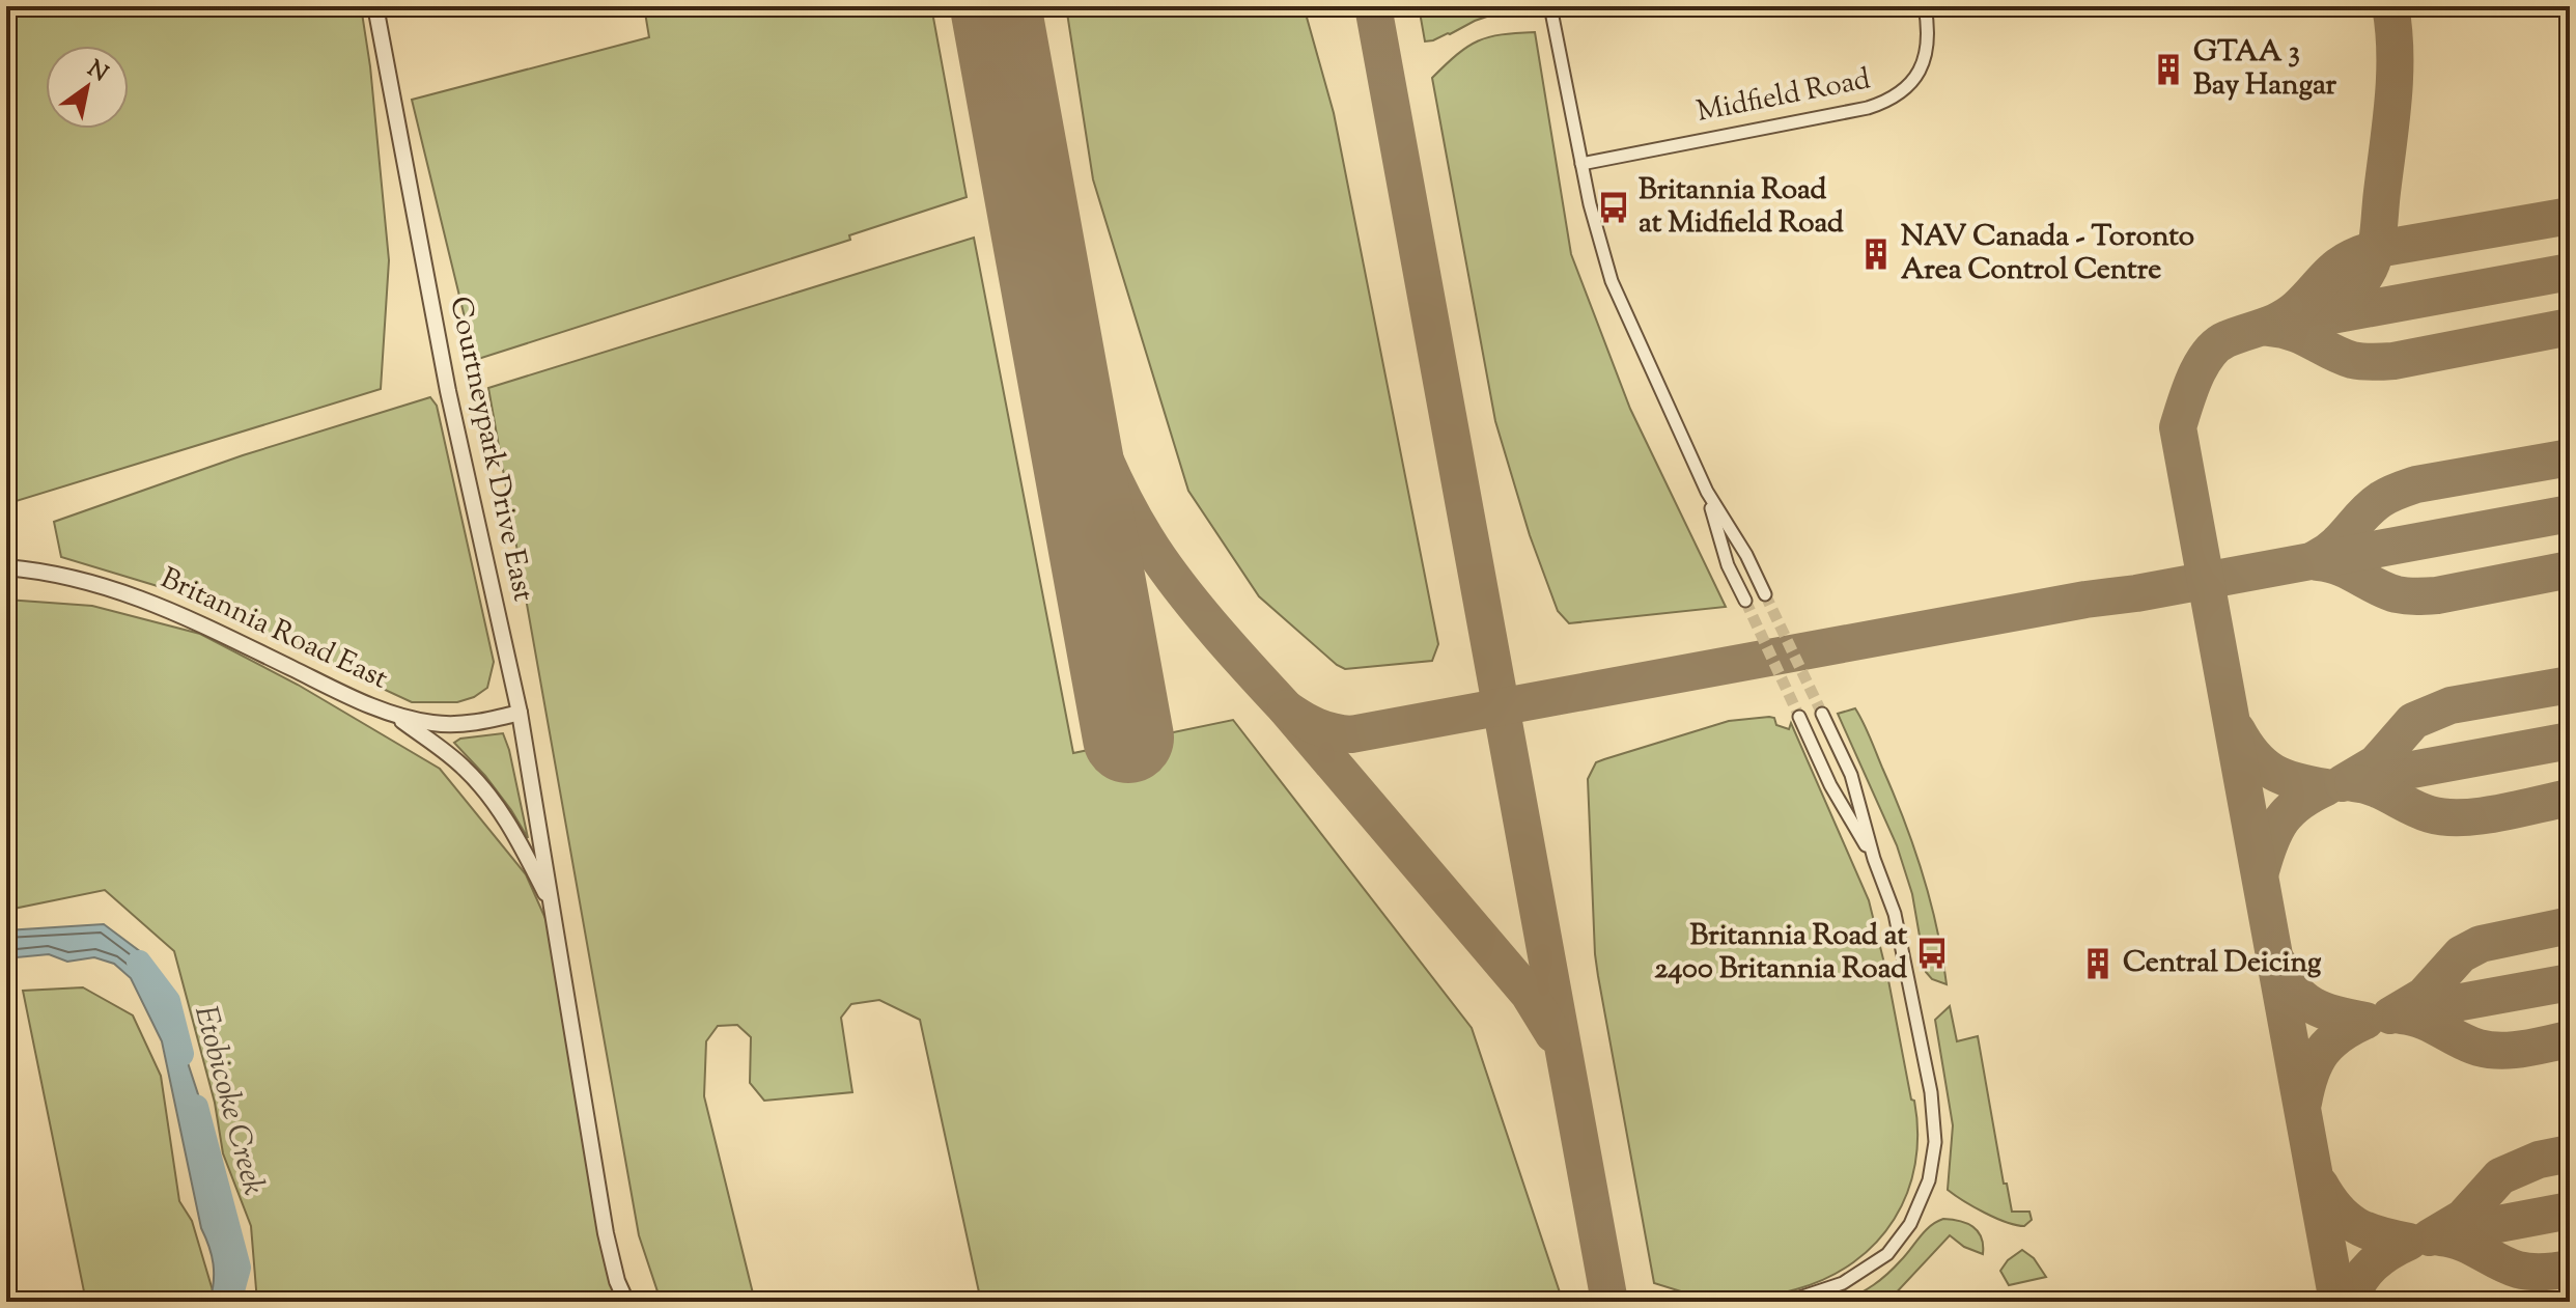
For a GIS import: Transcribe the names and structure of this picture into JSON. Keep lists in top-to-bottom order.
{
  "streets": {
    "street": ["Midfield Road", "Courtneypark Drive East", "Britannia Road East"]
  },
  "crossings": [
    ["Courtneypark Drive East", "Britannia Road East"]
  ],
  "water": ["Etobicoke Creek"],
  "places": {
    "building": ["GTAA 3 Bay Hangar", "NAV Canada - Toronto Area Control Centre", "Central Deicing"],
    "bus stop": ["Britannia Road at Midfield Road", "Britannia Road at 2400 Britannia Road"]
  },
  "north": "top right"
}
